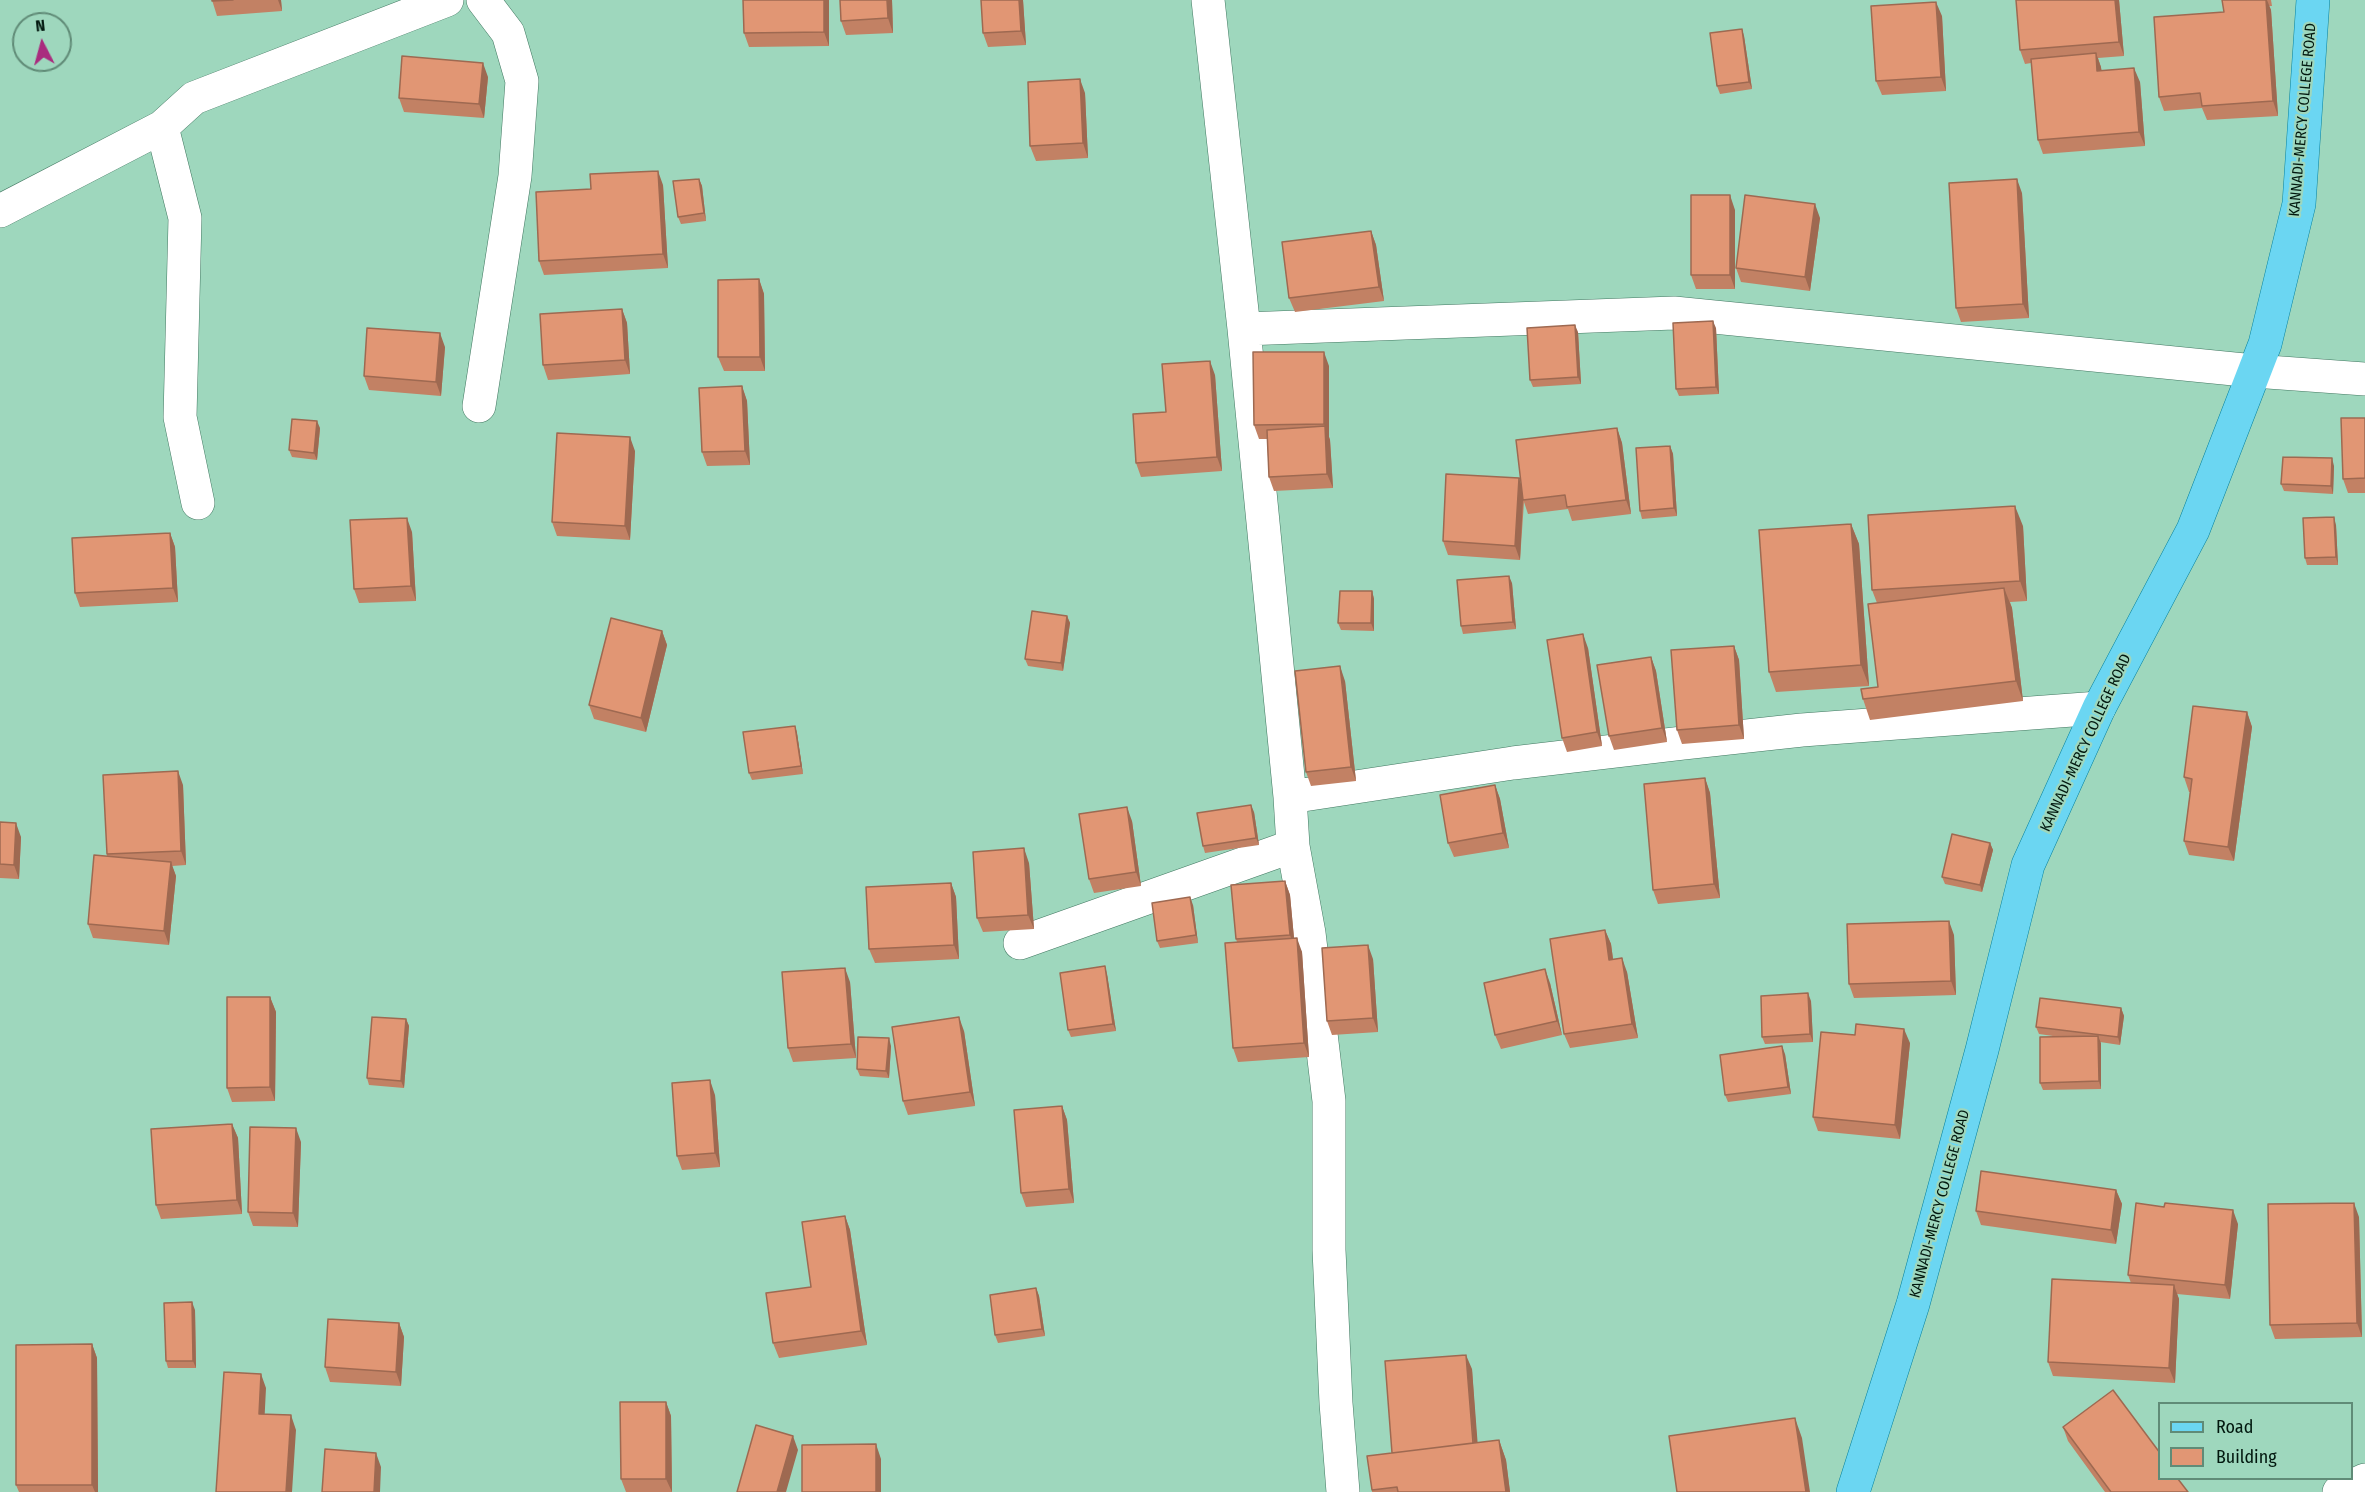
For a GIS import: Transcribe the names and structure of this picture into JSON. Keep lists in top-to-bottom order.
{
  "streets": {
    "main road": ["KANNADI-MERCY COLLEGE ROAD"]
  },
  "legend": ["Road", "Building"],
  "north": "top"
}
